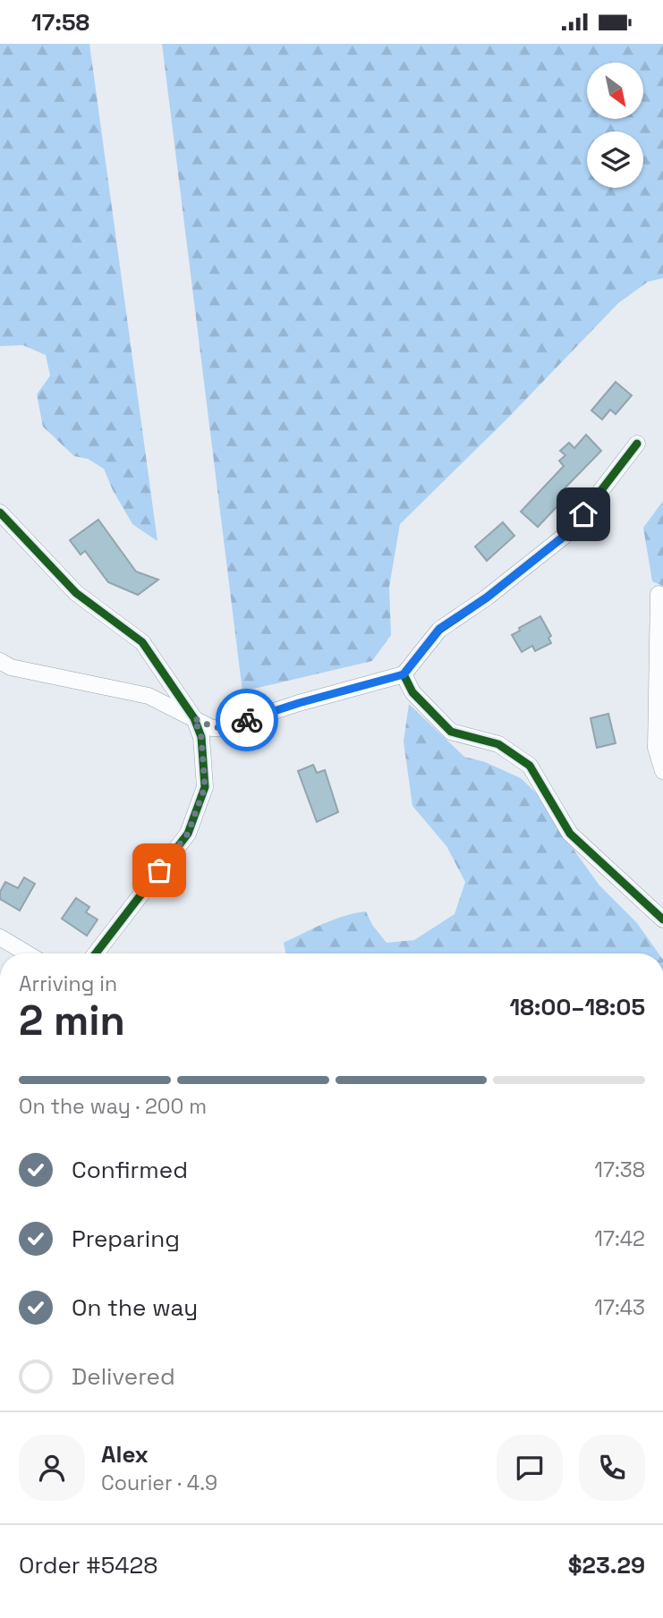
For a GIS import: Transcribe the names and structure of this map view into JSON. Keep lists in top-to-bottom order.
{
  "north": "bottom right",
  "page": {
    "status": "17:58",
    "heading": ["2 min", "Arriving in", "18:00–18:05"],
    "panel": [
      "Alex",
      "Courier · 4.9",
      "Order #5428",
      "$23.29"
    ],
    "bar": "On the way · 200 m",
    "list": [
      ["Confirmed", "17:38"],
      ["Preparing", "17:42"],
      ["On the way", "17:43"],
      "Delivered"
    ]
  }
}
